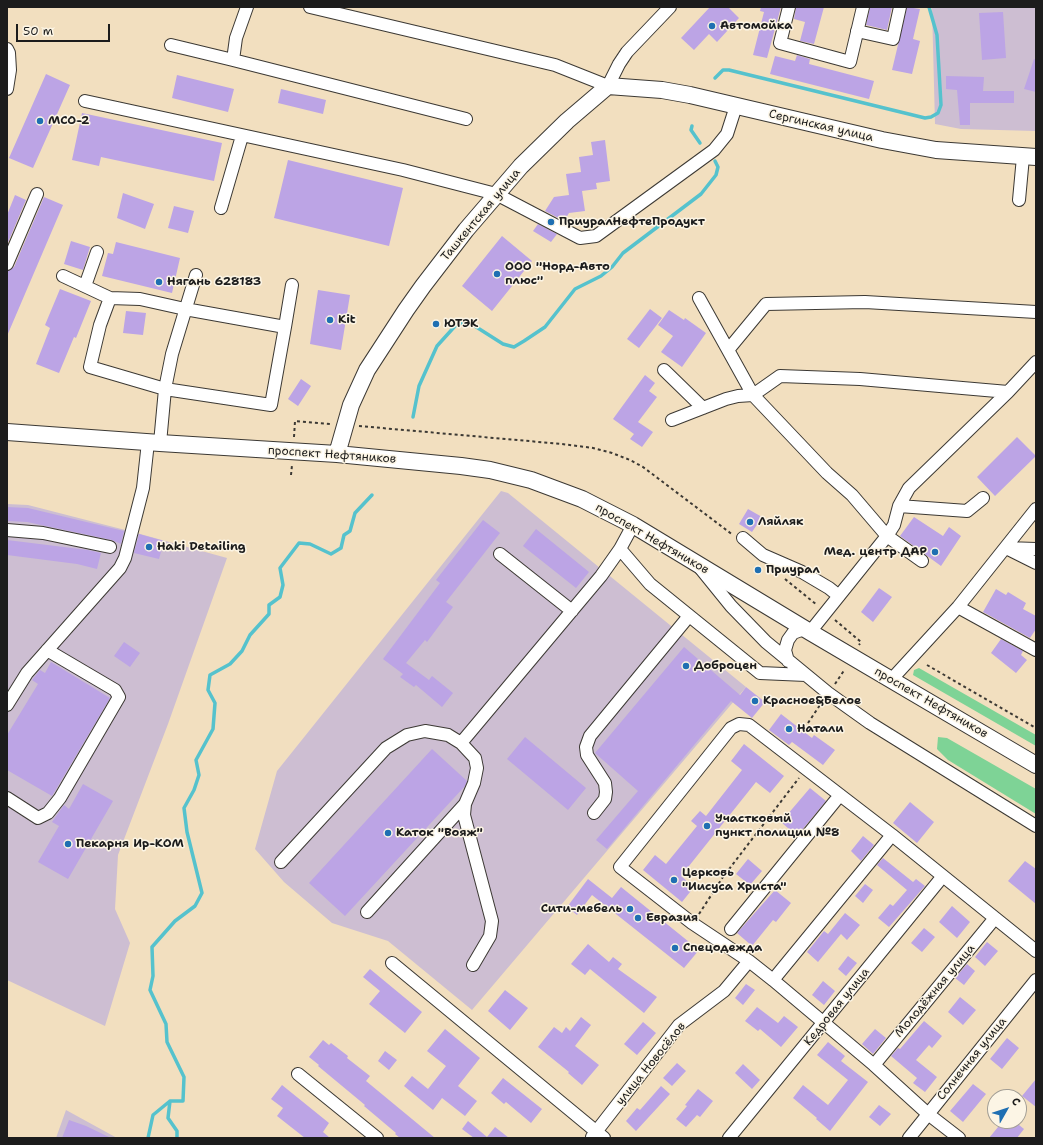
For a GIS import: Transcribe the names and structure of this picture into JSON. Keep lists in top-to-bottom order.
{
  "streets": {
    "main road": ["Сергинская улица", "Ташкентская улица", "проспект Нефтяников"],
    "street": [
      "Молодёжная улица",
      "Кедровая улица",
      "Солнечная улица",
      "улица Новосёлов"
    ]
  },
  "crossings": [
    ["Сергинская улица", "Ташкентская улица"],
    ["Ташкентская улица", "проспект Нефтяников"]
  ],
  "places": [
    "Автомойка",
    "МСО-2",
    "ПриуралНефтеПродукт",
    "ООО ''Норд-Авто плюс''",
    "Нягань 628183",
    "Kit",
    "ЮТЭК",
    "Ляйляк",
    "Haki Detailing",
    "Мед. центр ДАР",
    "Приурал",
    "Доброцен",
    "Красное&Белое",
    "Натали",
    "Участковый пункт полиции №8",
    "Каток \"Вояж\"",
    "Пекарня Ир-КОМ",
    "Церковь \"Иисуса Христа\"",
    "Сити-мебель",
    "Евразия",
    "Спецодежда"
  ],
  "scale_bar": "50 m",
  "north": "top right"
}
